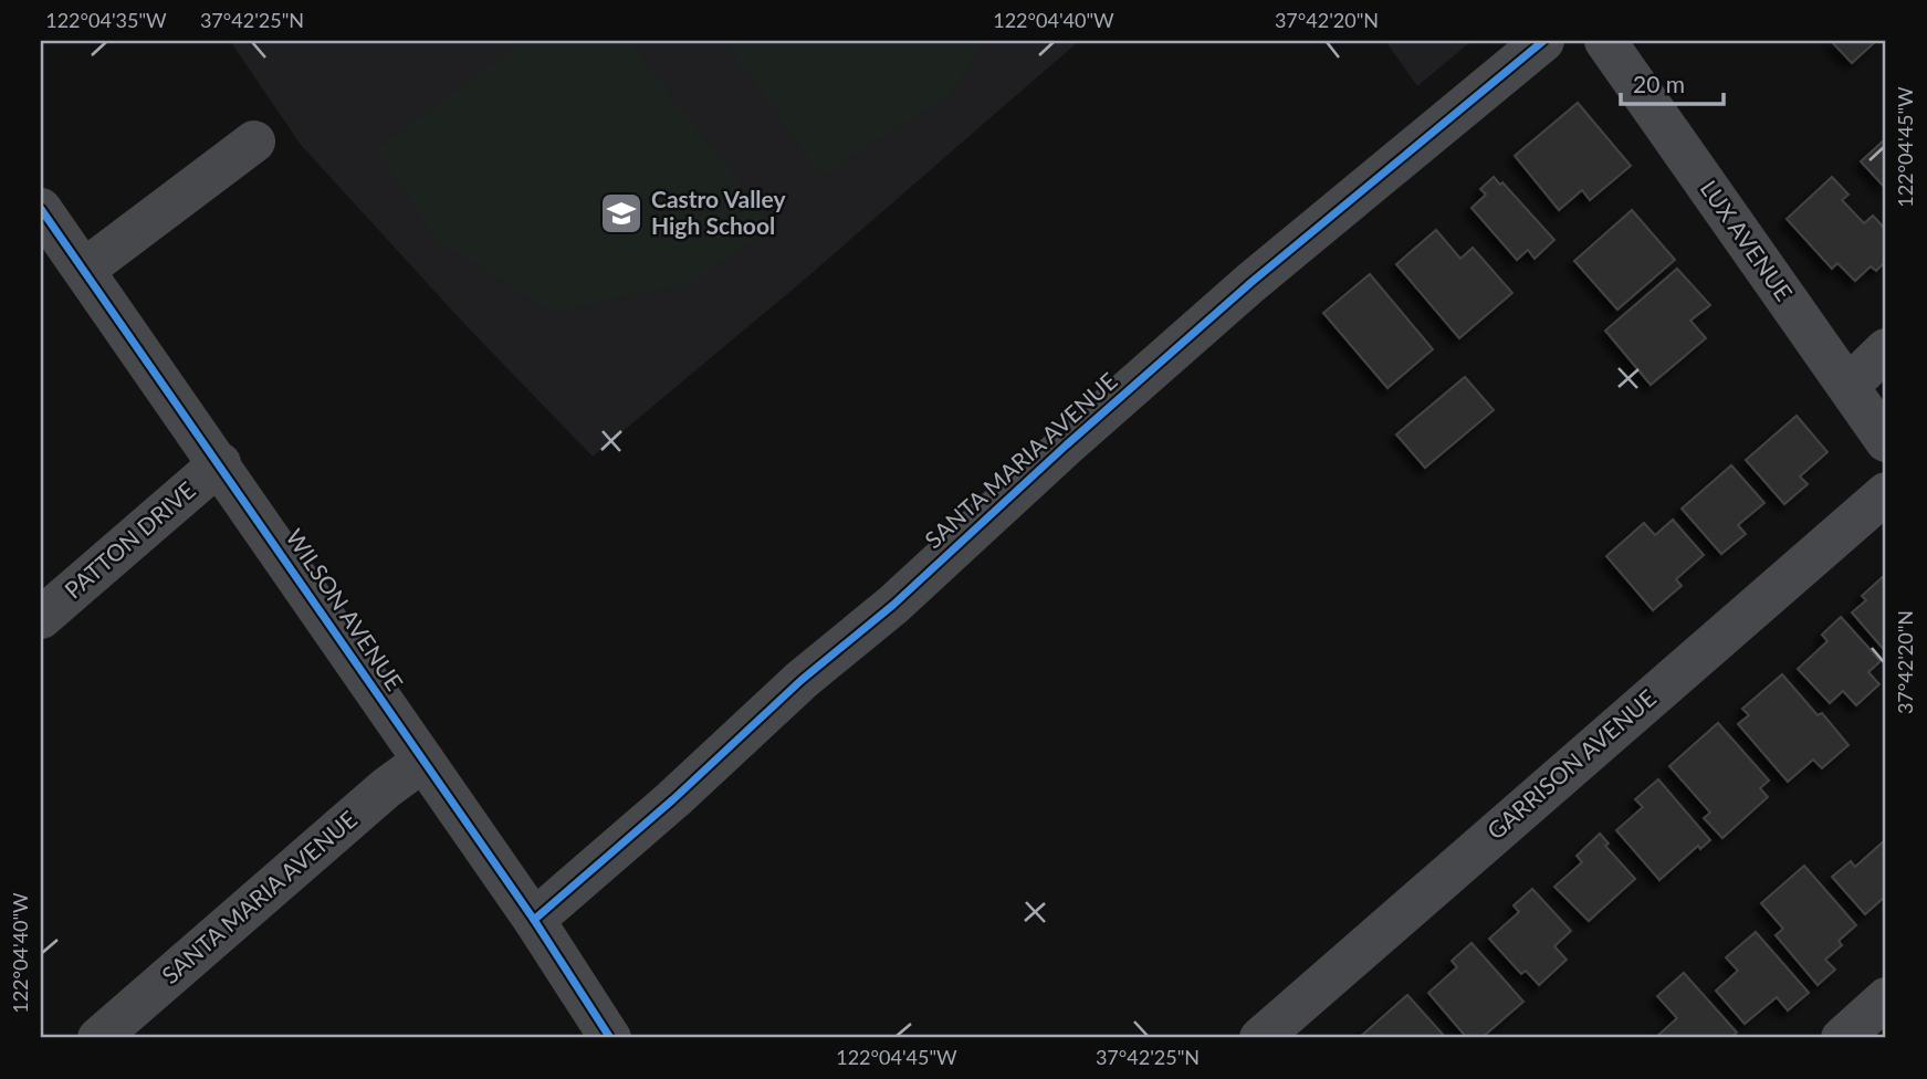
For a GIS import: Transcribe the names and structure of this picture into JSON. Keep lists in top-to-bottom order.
{
  "streets": {
    "street": [
      "LUX AVENUE",
      "SANTA MARIA AVENUE",
      "PATTON DRIVE",
      "WILSON AVENUE",
      "GARRISON AVENUE"
    ]
  },
  "crossings": [
    ["SANTA MARIA AVENUE", "WILSON AVENUE"],
    ["PATTON DRIVE", "WILSON AVENUE"]
  ],
  "places": {
    "school or university": ["Castro Valley High School"]
  },
  "scale_bar": "20 m",
  "coordinates": [
    "122°04'35\"W",
    "37°42'25\"N",
    "122°04'40\"W",
    "37°42'20\"N",
    "122°04'45\"W"
  ]
}
